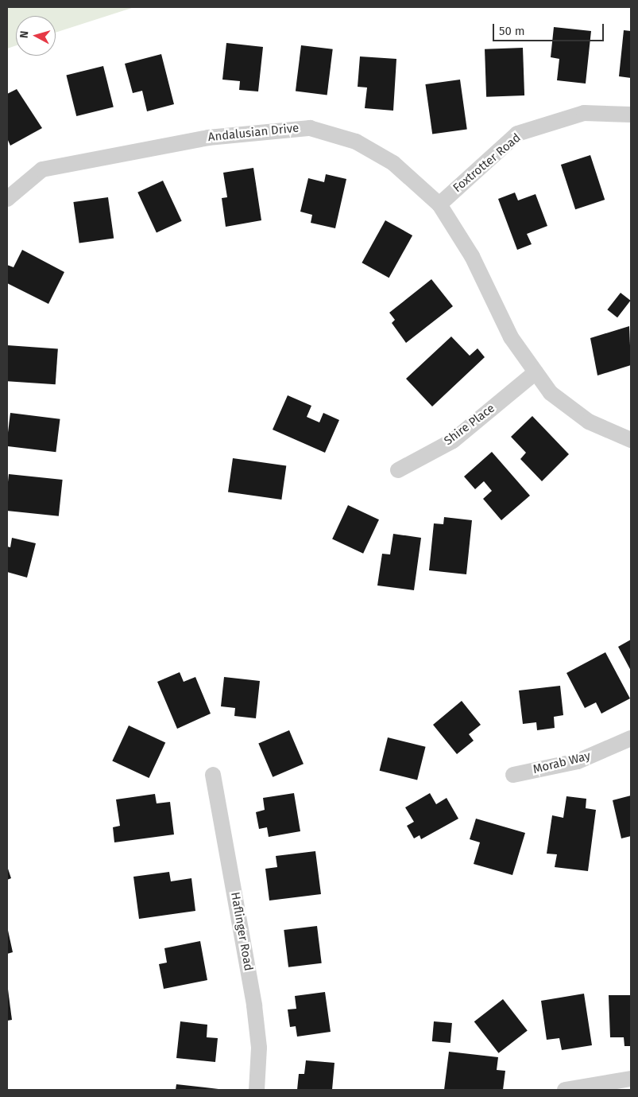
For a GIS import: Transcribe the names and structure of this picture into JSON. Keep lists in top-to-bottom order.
{
  "streets": {
    "street": [
      "Andalusian Drive",
      "Foxtrotter Road",
      "Shire Place",
      "Morab Way",
      "Haflinger Road"
    ]
  },
  "crossings": [
    ["Andalusian Drive", "Foxtrotter Road"],
    ["Andalusian Drive", "Shire Place"]
  ],
  "scale_bar": "50 m",
  "north": "left"
}
